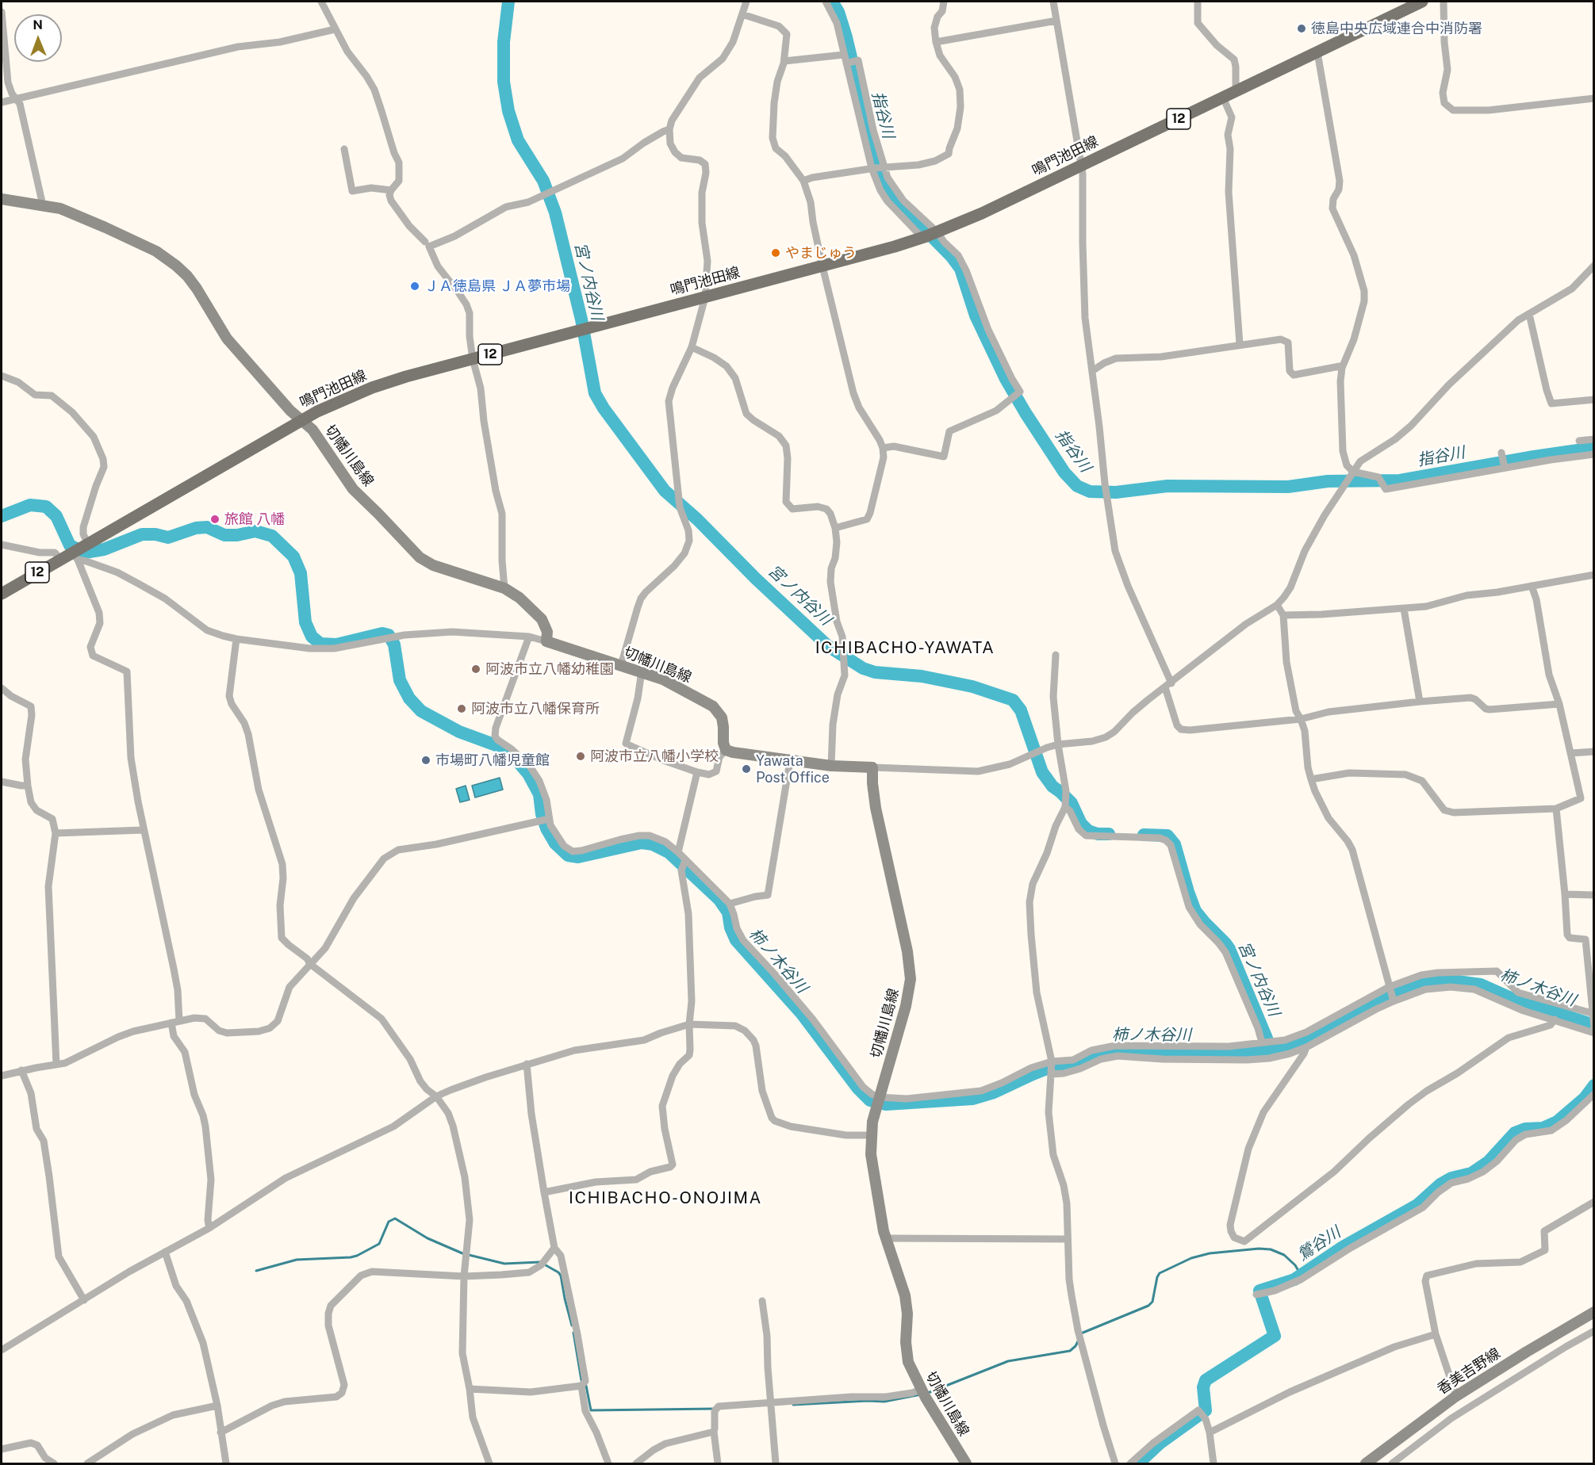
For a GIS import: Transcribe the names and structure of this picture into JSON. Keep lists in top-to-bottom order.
{
  "streets": {
    "main road": [
      "12",
      "鳴門池田線",
      "切幡川島線",
      "香美吉野線"
    ]
  },
  "crossings": [
    ["鳴門池田線", "切幡川島線"]
  ],
  "districts": ["ICHIBACHO-YAWATA", "ICHIBACHO-ONOJIMA"],
  "water": [
    "指谷川",
    "宮ノ内谷川",
    "柿ノ木谷川",
    "鶯谷川"
  ],
  "places": [
    "徳島中央広域連合中消防署",
    "やまじゅう",
    "ＪＡ徳島県 ＪＡ夢市場",
    "旅館 八幡",
    "阿波市立八幡幼稚園",
    "阿波市立八幡保育所",
    "阿波市立八幡小学校",
    "市場町八幡児童館",
    "Yawata Post Office"
  ],
  "north": "top"
}
